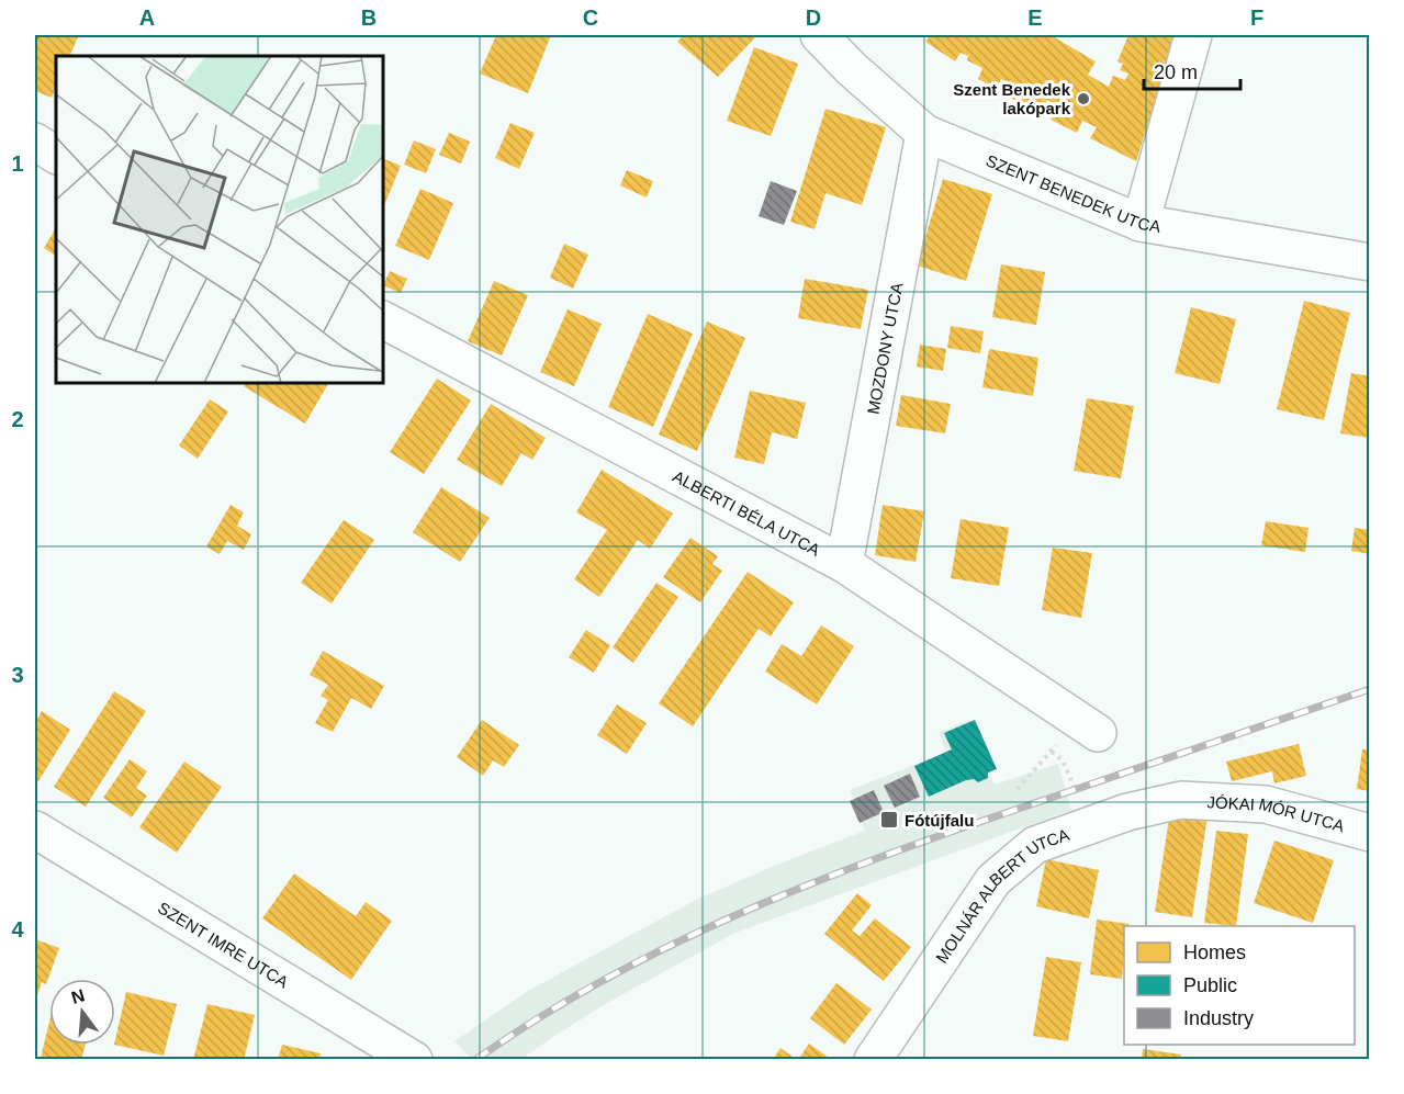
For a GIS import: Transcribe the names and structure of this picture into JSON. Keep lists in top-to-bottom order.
{
  "streets": {
    "street": [
      "SZENT BENEDEK UTCA",
      "MOZDONY UTCA",
      "ALBERTI BÉLA UTCA",
      "JÓKAI MÓR UTCA",
      "MOLNÁR ALBERT UTCA",
      "SZENT IMRE UTCA"
    ]
  },
  "crossings": [
    ["SZENT BENEDEK UTCA", "MOZDONY UTCA"],
    ["MOZDONY UTCA", "ALBERTI BÉLA UTCA"],
    ["JÓKAI MÓR UTCA", "MOLNÁR ALBERT UTCA"]
  ],
  "places": {
    "other": ["Szent Benedek lakópark"],
    "transit": ["Fótújfalu"]
  },
  "legend": ["Homes", "Public", "Industry"],
  "scale_bar": "20 m",
  "north": "top",
  "grid": {
    "columns": [
      "A",
      "B",
      "C",
      "D",
      "E",
      "F"
    ],
    "rows": [
      "1",
      "2",
      "3",
      "4"
    ]
  }
}
